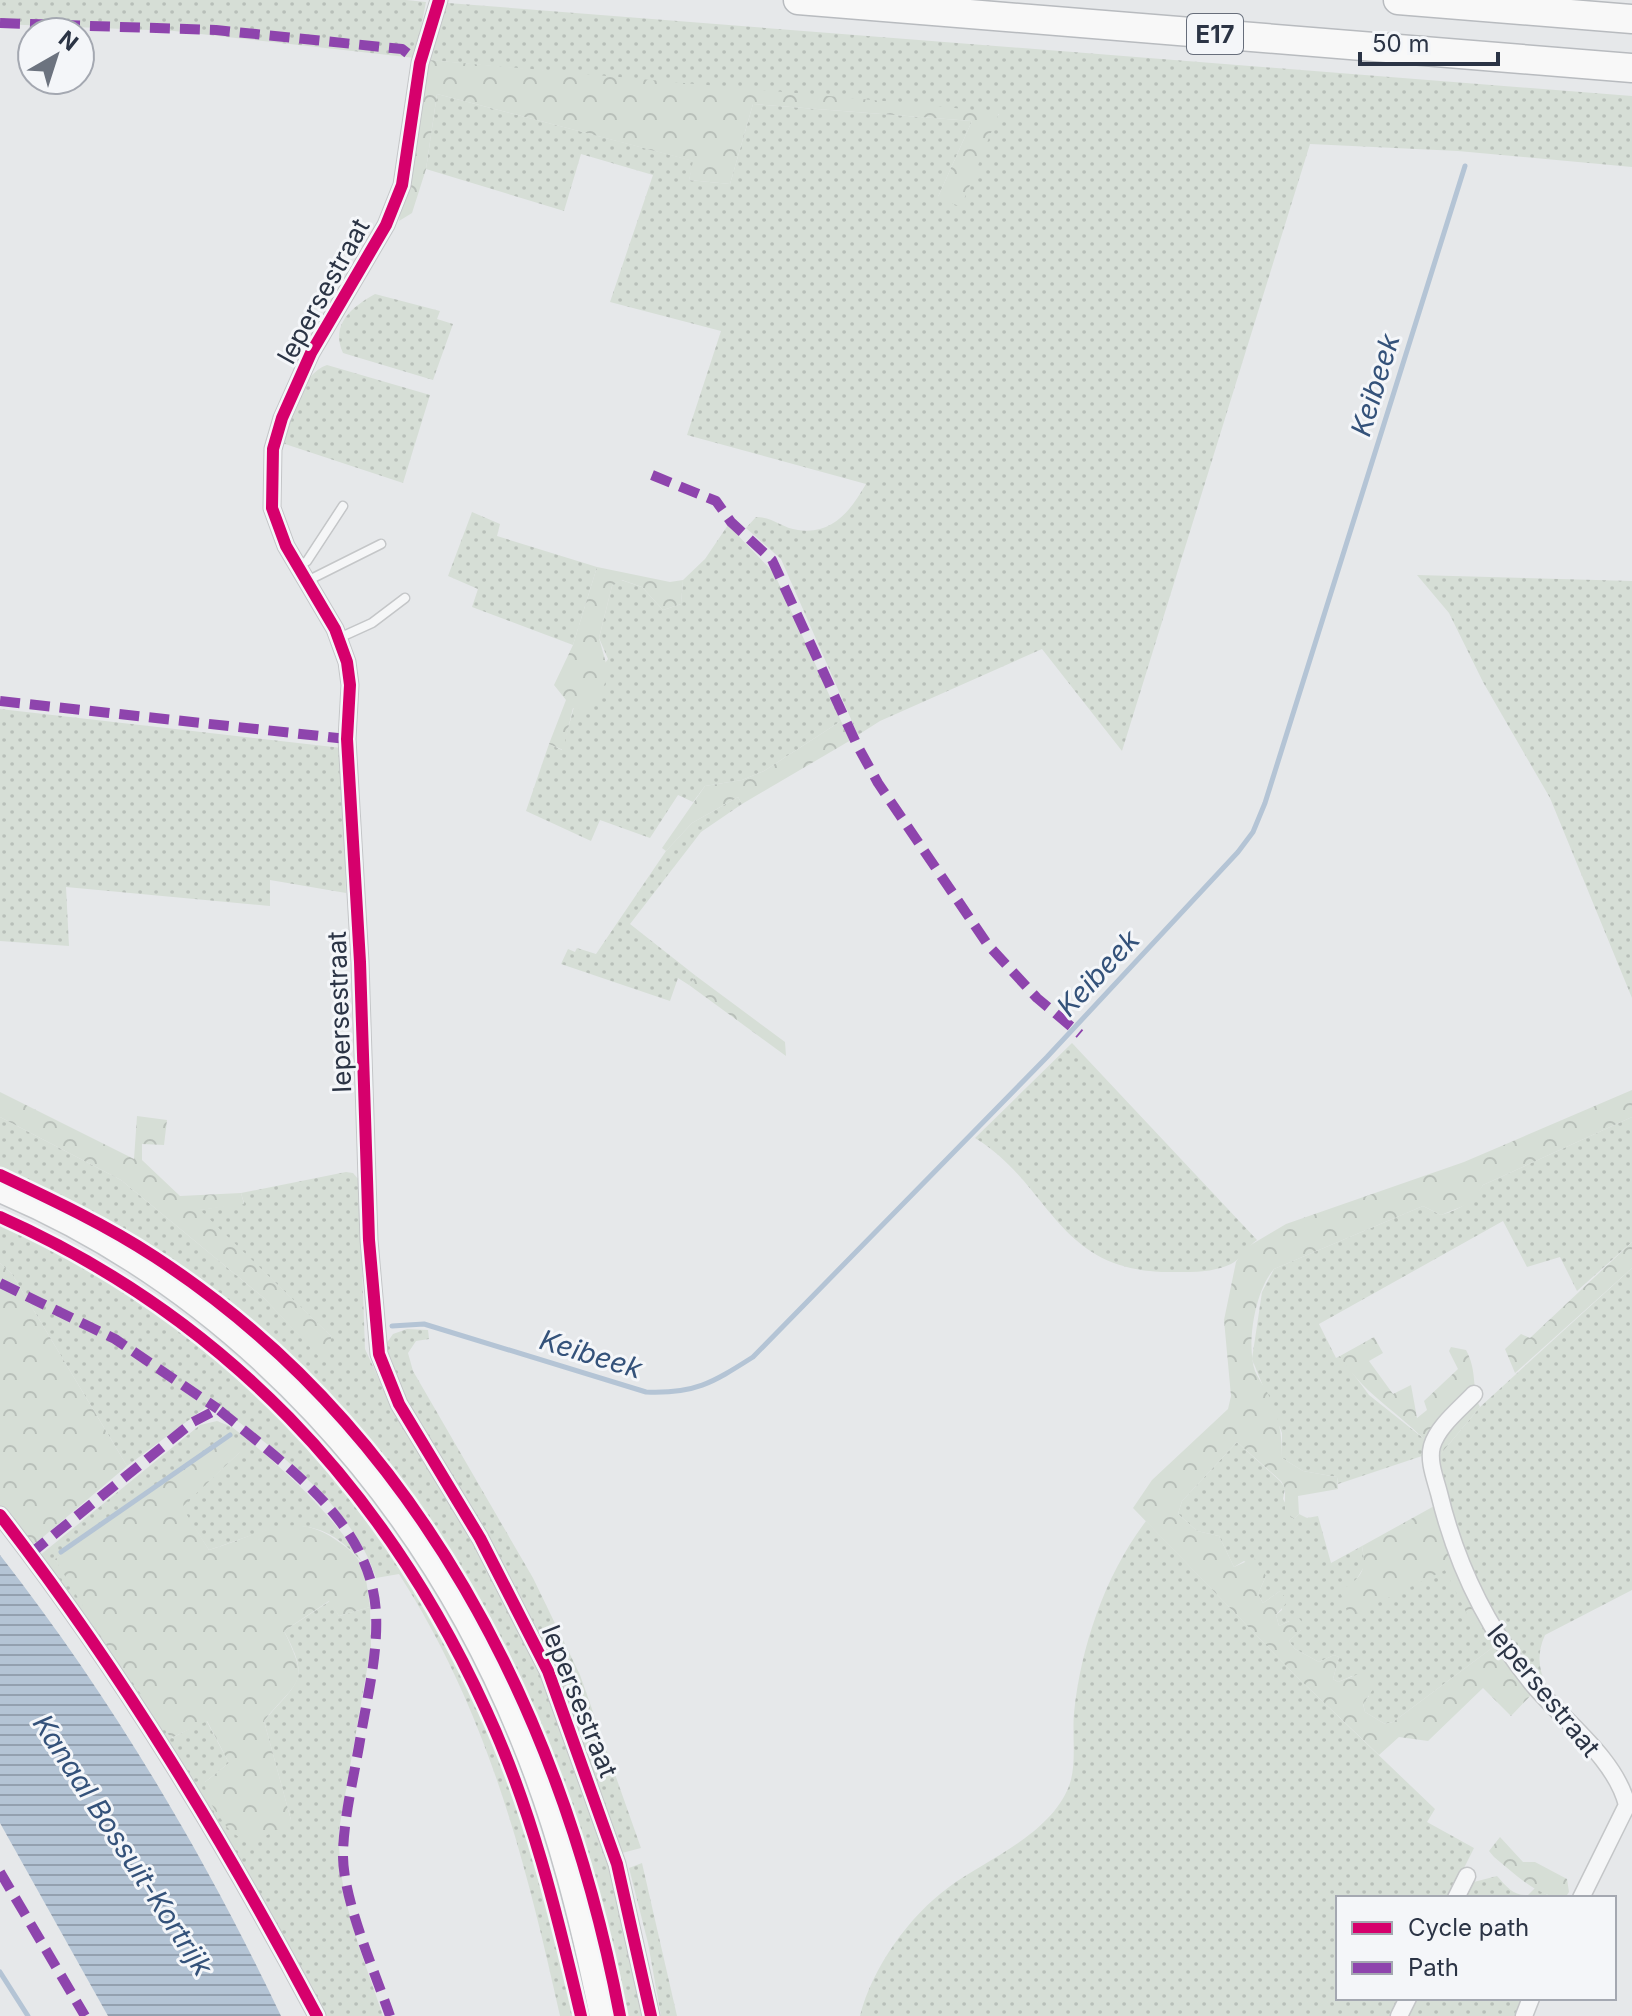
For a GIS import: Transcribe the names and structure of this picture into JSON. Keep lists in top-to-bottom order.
{
  "streets": {
    "highway": ["E17"],
    "street": ["Iepersestraat"]
  },
  "water": ["Keibeek", "Kanaal Bossuit-Kortrijk"],
  "legend": ["Cycle path", "Path"],
  "scale_bar": "50 m",
  "north": "top right"
}
